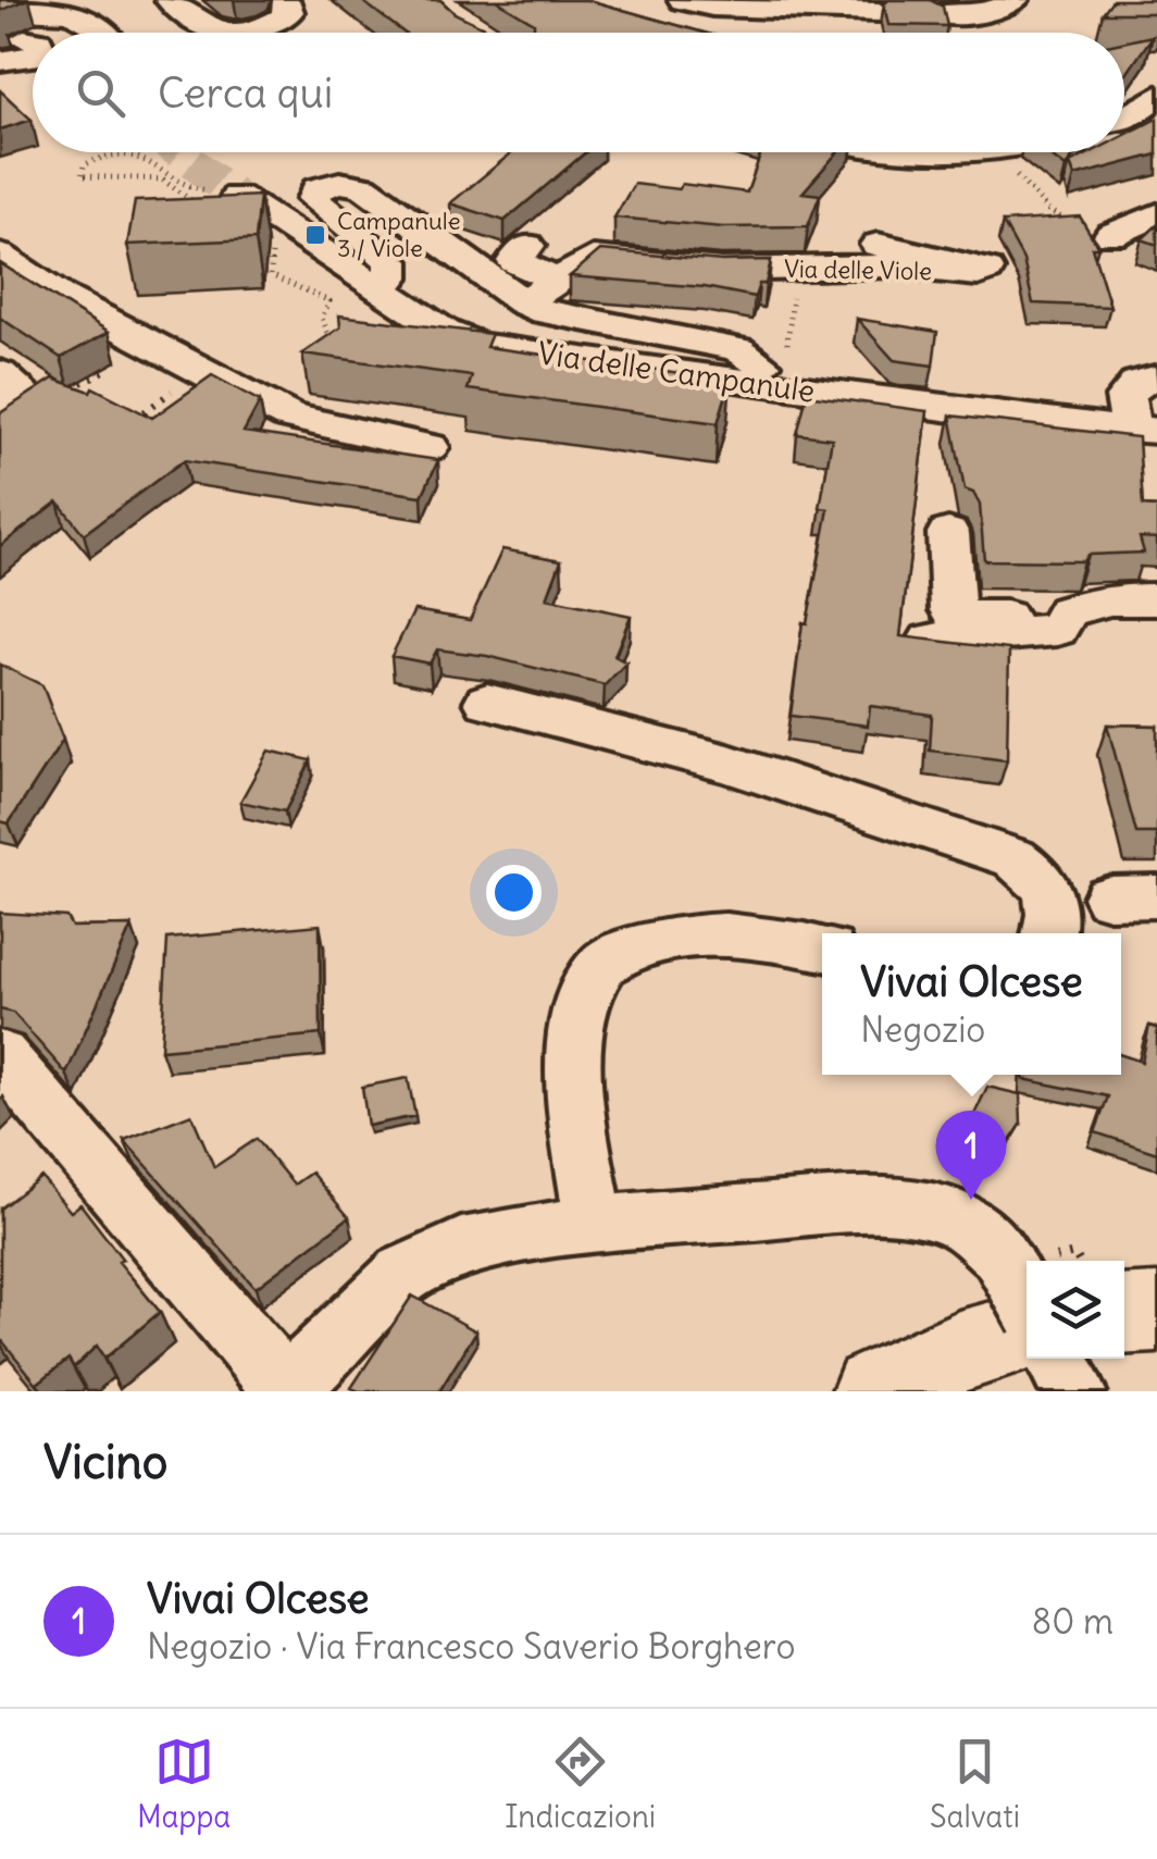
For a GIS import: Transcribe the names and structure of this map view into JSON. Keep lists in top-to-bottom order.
{
  "streets": {
    "street": ["Via delle Viole", "Via delle Campanule"]
  },
  "places": {
    "transit": ["Campanule 3 / Viole"]
  },
  "page": {
    "search": "Cerca qui",
    "popup": ["Vivai Olcese", "Negozio"],
    "pins": "1",
    "heading": "Vicino",
    "list": [
      {
        "mark": "1",
        "name": "Vivai Olcese",
        "note": "Negozio · Via Francesco Saverio Borghero",
        "value": "80 m"
      }
    ],
    "nav": ["Mappa", "Indicazioni", "Salvati"]
  }
}
